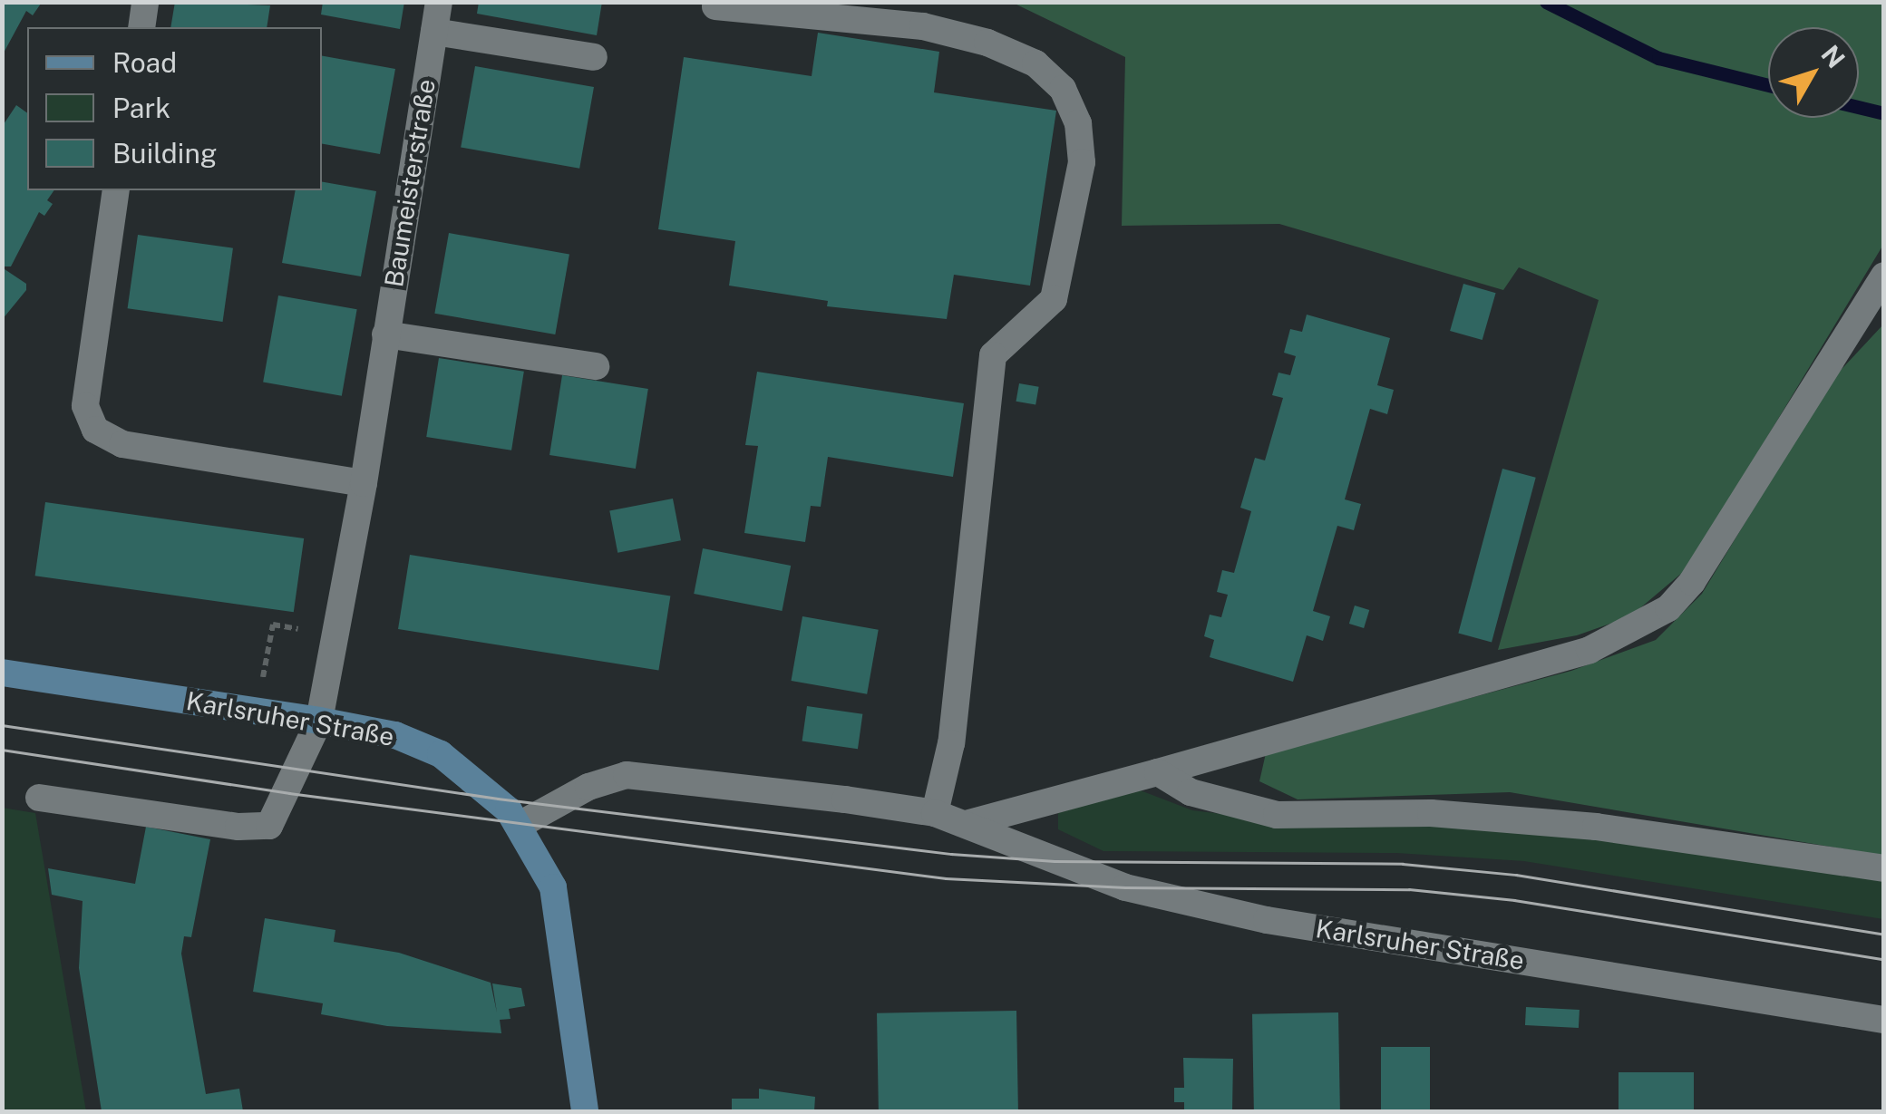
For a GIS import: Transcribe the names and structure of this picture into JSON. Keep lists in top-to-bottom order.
{
  "streets": {
    "street": ["Baumeisterstraße", "Karlsruher Straße"]
  },
  "crossings": [
    ["Baumeisterstraße", "Karlsruher Straße"]
  ],
  "legend": ["Road", "Park", "Building"],
  "north": "top right"
}
